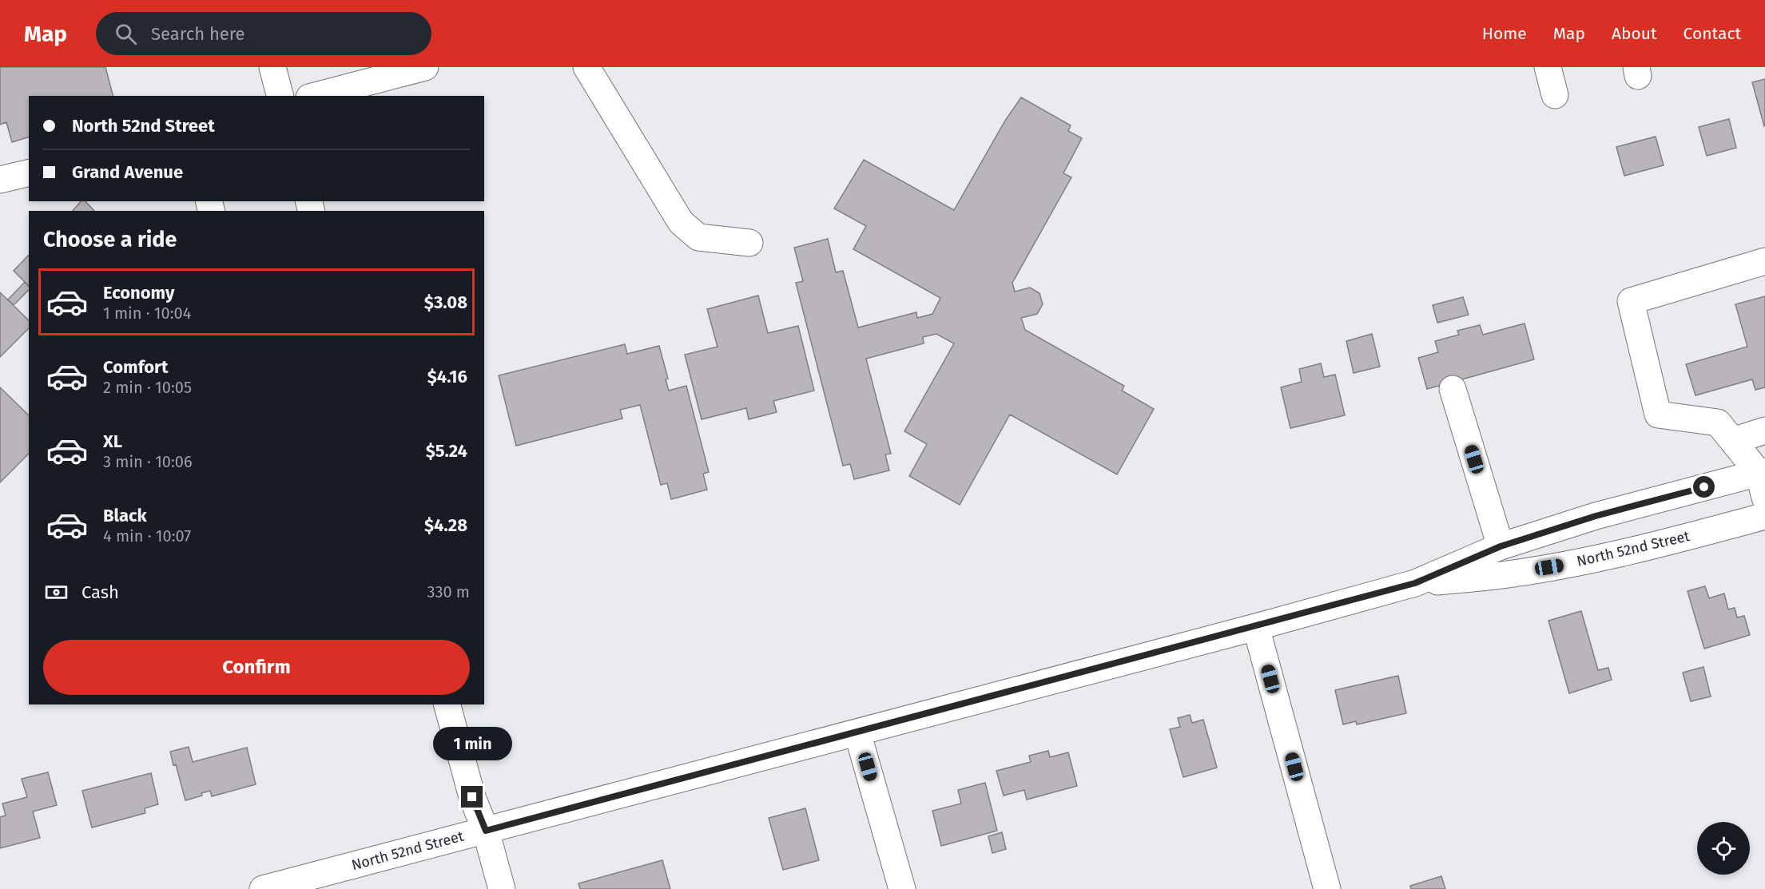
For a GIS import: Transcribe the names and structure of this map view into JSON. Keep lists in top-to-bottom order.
{
  "streets": {
    "main road": ["North 52nd Street"]
  },
  "page": {
    "header": "Map",
    "search": "Search here",
    "nav": [
      "Home",
      "Map",
      "About",
      "Contact"
    ],
    "banner": ["North 52nd Street", "Grand Avenue"],
    "heading": "Choose a ride",
    "list": [
      {
        "name": "Economy",
        "note": "1 min · 10:04",
        "value": "$3.08"
      },
      {
        "name": "Comfort",
        "note": "2 min · 10:05",
        "value": "$4.16"
      },
      {
        "name": "XL",
        "note": "3 min · 10:06",
        "value": "$5.24"
      },
      {
        "name": "Black",
        "note": "4 min · 10:07",
        "value": "$4.28"
      }
    ],
    "pay": ["Cash", "330 m"],
    "buttons": "Confirm",
    "bubble": "1 min"
  }
}
